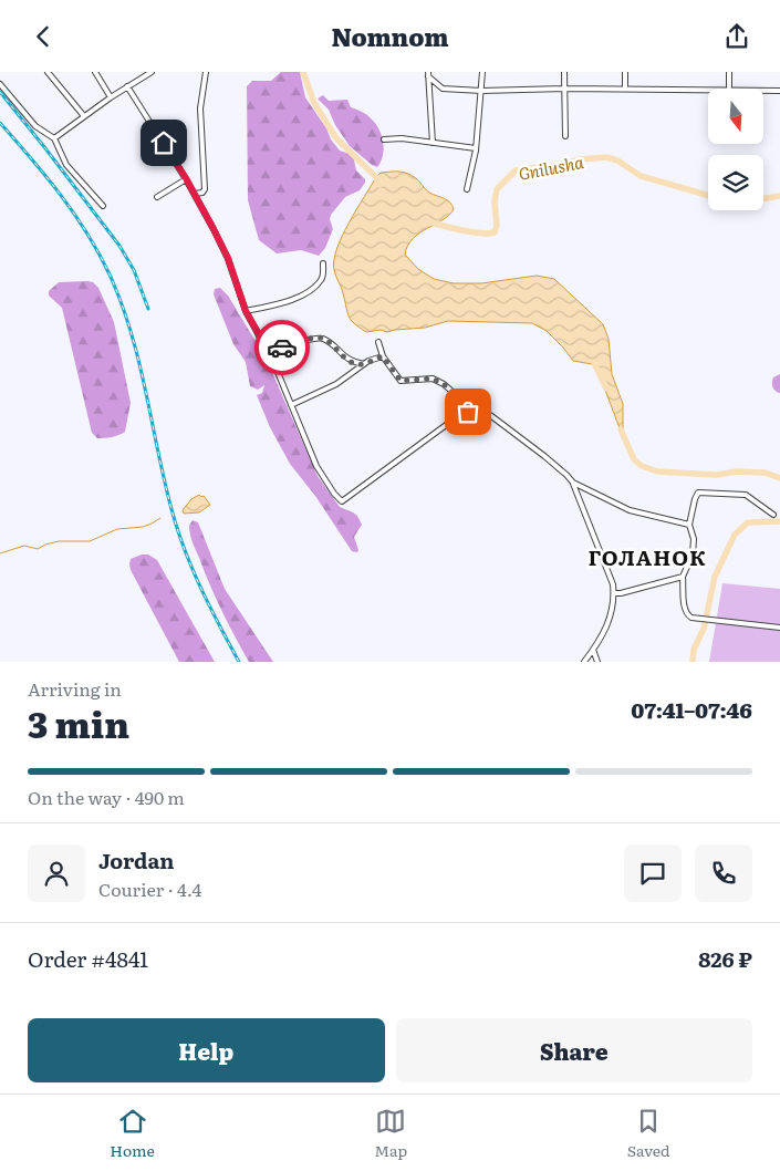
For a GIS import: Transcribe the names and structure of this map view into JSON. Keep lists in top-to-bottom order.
{
  "districts": ["ГОЛАНОК"],
  "water": ["Gnilusha"],
  "north": "bottom",
  "page": {
    "header": "Nomnom",
    "heading": ["3 min", "Arriving in", "07:41–07:46"],
    "panel": [
      "Jordan",
      "Courier · 4.4",
      "Order #4841",
      "826 ₽"
    ],
    "bar": "On the way · 490 m",
    "buttons": ["Help", "Share"],
    "tabs": ["Home", "Map", "Saved"]
  }
}
